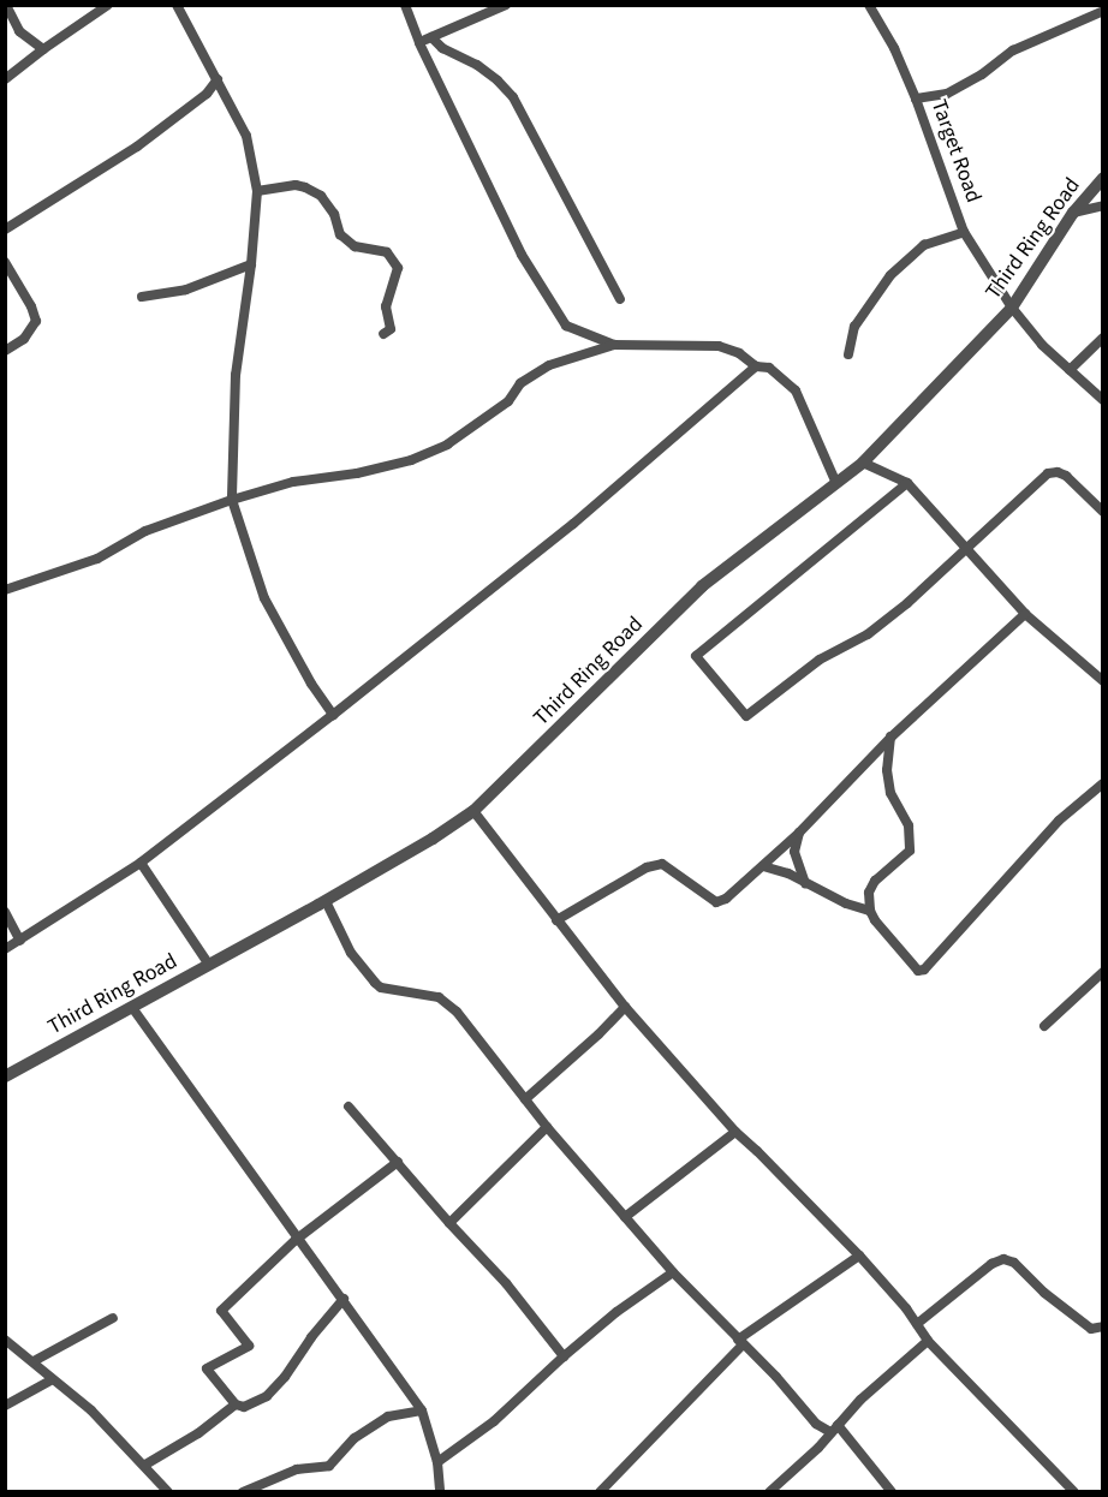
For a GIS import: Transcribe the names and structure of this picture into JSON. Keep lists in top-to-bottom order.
{
  "streets": {
    "street": ["Target Road", "Third Ring Road"]
  },
  "crossings": [
    ["Target Road", "Third Ring Road"]
  ]
}
